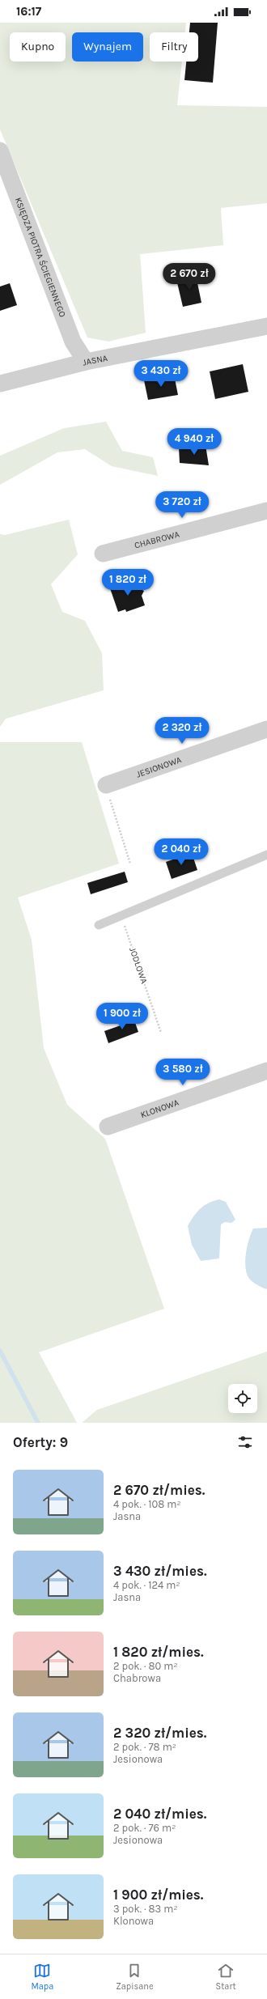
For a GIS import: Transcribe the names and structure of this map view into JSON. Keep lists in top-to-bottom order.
{
  "streets": {
    "street": [
      "KSIĘDZA PIOTRA ŚCIEGIENNEGO",
      "JASNA",
      "CHABROWA",
      "JESIONOWA",
      "KLONOWA"
    ],
    "path": ["JODŁOWA"]
  },
  "crossings": [
    ["KSIĘDZA PIOTRA ŚCIEGIENNEGO", "JASNA"]
  ],
  "page": {
    "status": "16:17",
    "chip": ["Kupno", "Wynajem", "Filtry"],
    "price": [
      "2 670 zł",
      "3 430 zł",
      "4 940 zł",
      "3 720 zł",
      "1 820 zł",
      "2 320 zł",
      "2 040 zł",
      "1 900 zł",
      "3 580 zł"
    ],
    "heading": "Oferty: 9",
    "list": [
      {
        "name": "2 670 zł/mies.",
        "note": "4 pok. · 108 m² · Jasna"
      },
      {
        "name": "3 430 zł/mies.",
        "note": "4 pok. · 124 m² · Jasna"
      },
      {
        "name": "1 820 zł/mies.",
        "note": "2 pok. · 80 m² · Chabrowa"
      },
      {
        "name": "2 320 zł/mies.",
        "note": "2 pok. · 78 m² · Jesionowa"
      },
      {
        "name": "2 040 zł/mies.",
        "note": "2 pok. · 76 m² · Jesionowa"
      },
      {
        "name": "1 900 zł/mies.",
        "note": "3 pok. · 83 m² · Klonowa"
      }
    ],
    "tabs": ["Mapa", "Zapisane", "Start"]
  }
}
